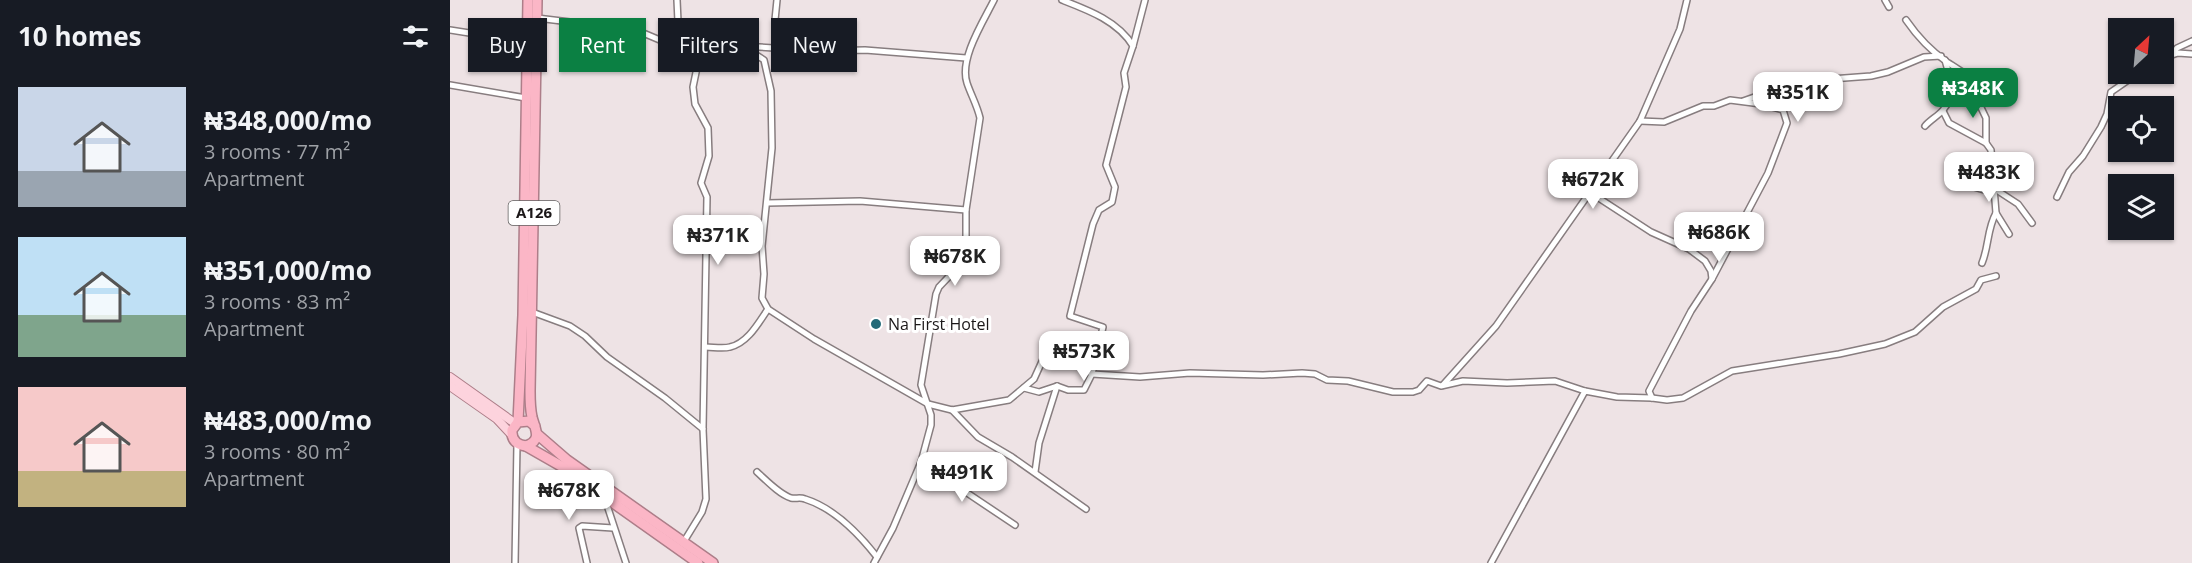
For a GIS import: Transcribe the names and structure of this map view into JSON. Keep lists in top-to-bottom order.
{
  "streets": {
    "highway": ["A126"]
  },
  "places": ["Na First Hotel"],
  "north": "top right",
  "page": {
    "heading": "10 homes",
    "chip": [
      "Buy",
      "Rent",
      "Filters",
      "New"
    ],
    "price": [
      "₦348K",
      "₦351K",
      "₦483K",
      "₦672K",
      "₦686K",
      "₦371K",
      "₦678K",
      "₦573K",
      "₦491K",
      "₦678K"
    ],
    "list": [
      {
        "name": "₦348,000/mo",
        "note": "3 rooms · 77 m² · Apartment"
      },
      {
        "name": "₦351,000/mo",
        "note": "3 rooms · 83 m² · Apartment"
      },
      {
        "name": "₦483,000/mo",
        "note": "3 rooms · 80 m² · Apartment"
      }
    ]
  }
}
